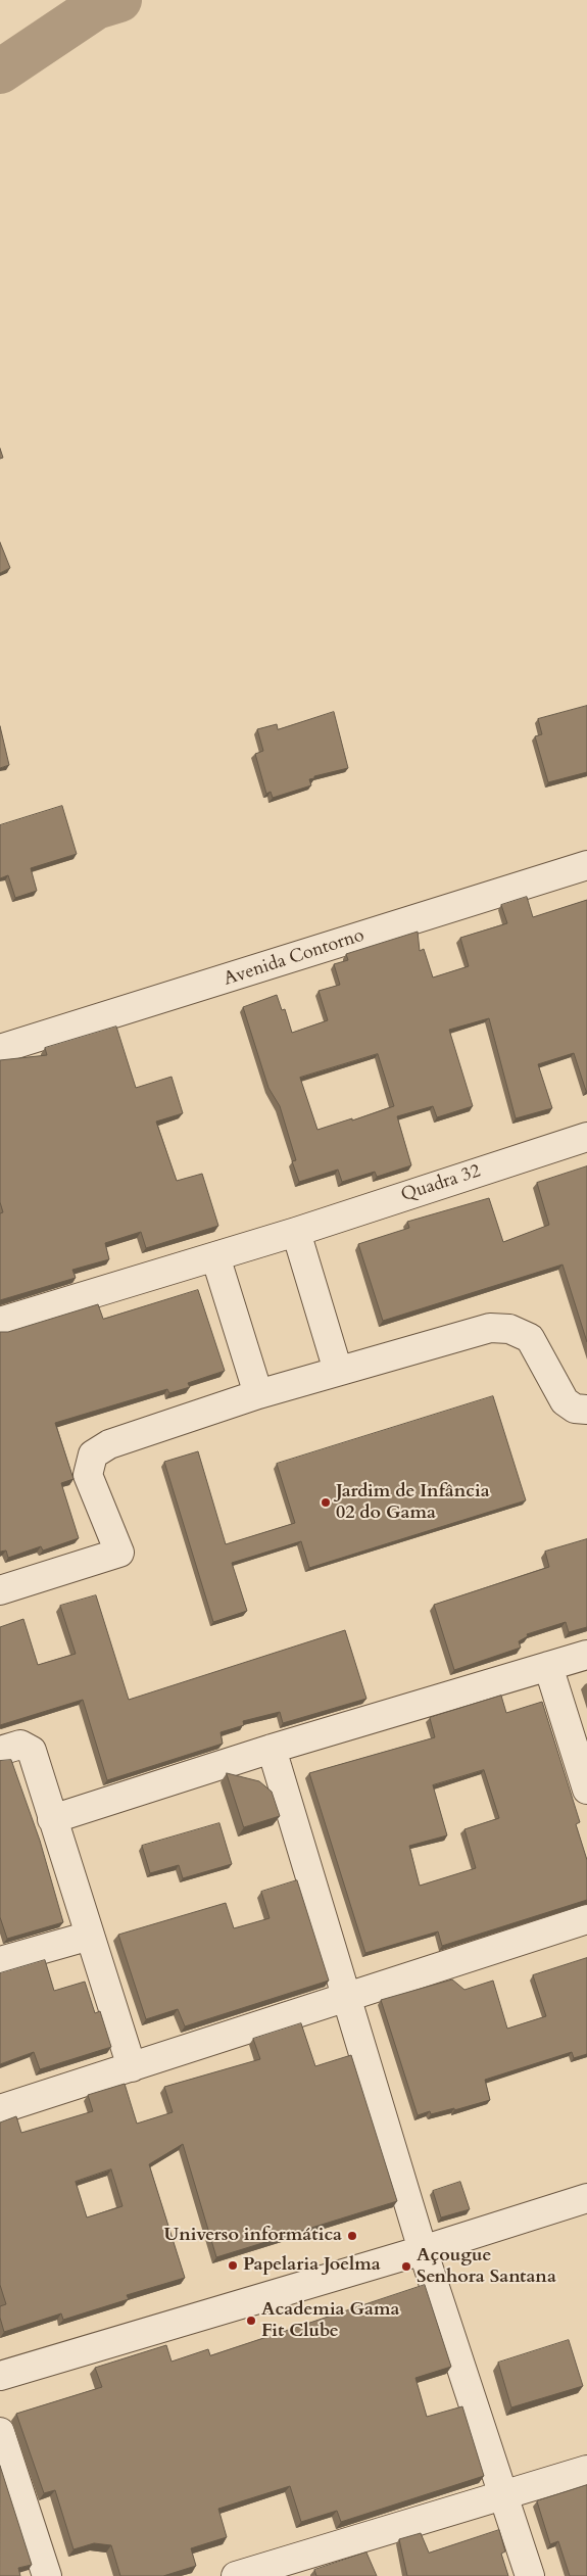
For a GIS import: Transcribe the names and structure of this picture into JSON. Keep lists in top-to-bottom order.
{
  "streets": {
    "street": ["Avenida Contorno", "Quadra 32"]
  },
  "places": [
    "Jardim de Infância 02 do Gama",
    "Universo informática",
    "Papelaria Joelma",
    "Açougue Senhora Santana",
    "Academia Gama Fit Clube"
  ]
}
